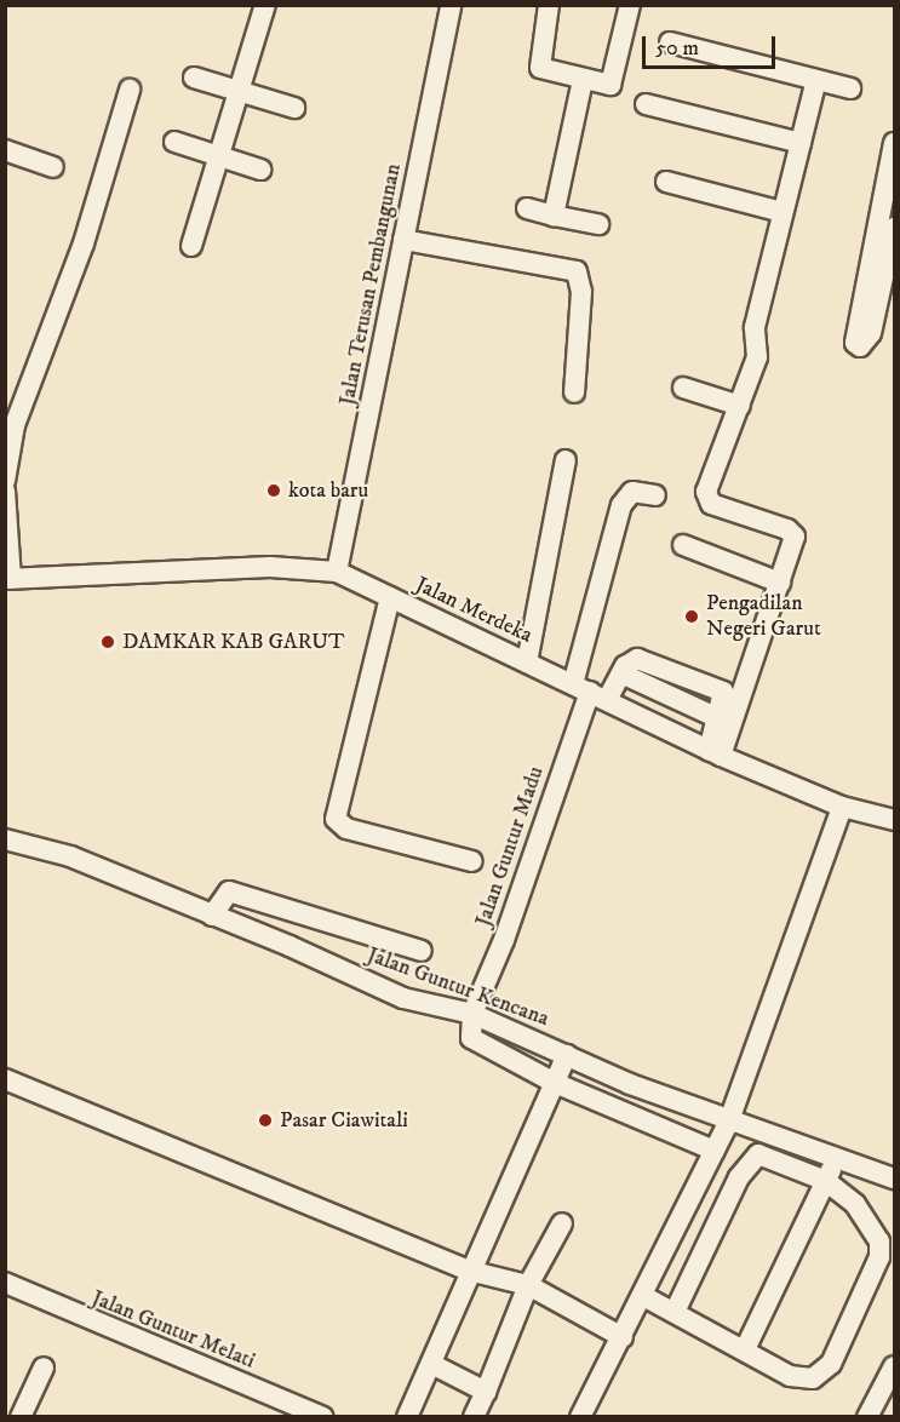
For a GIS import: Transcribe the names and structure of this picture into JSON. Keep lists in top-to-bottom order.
{
  "streets": {
    "street": [
      "Jalan Terusan Pembangunan",
      "Jalan Merdeka",
      "Jalan Guntur Madu",
      "Jalan Guntur Kencana",
      "Jalan Guntur Melati"
    ]
  },
  "crossings": [
    ["Jalan Terusan Pembangunan", "Jalan Merdeka"],
    ["Jalan Merdeka", "Jalan Guntur Madu"],
    ["Jalan Guntur Madu", "Jalan Guntur Kencana"]
  ],
  "places": [
    "kota baru",
    "Pengadilan Negeri Garut",
    "DAMKAR KAB GARUT",
    "Pasar Ciawitali"
  ],
  "scale_bar": "50 m"
}
